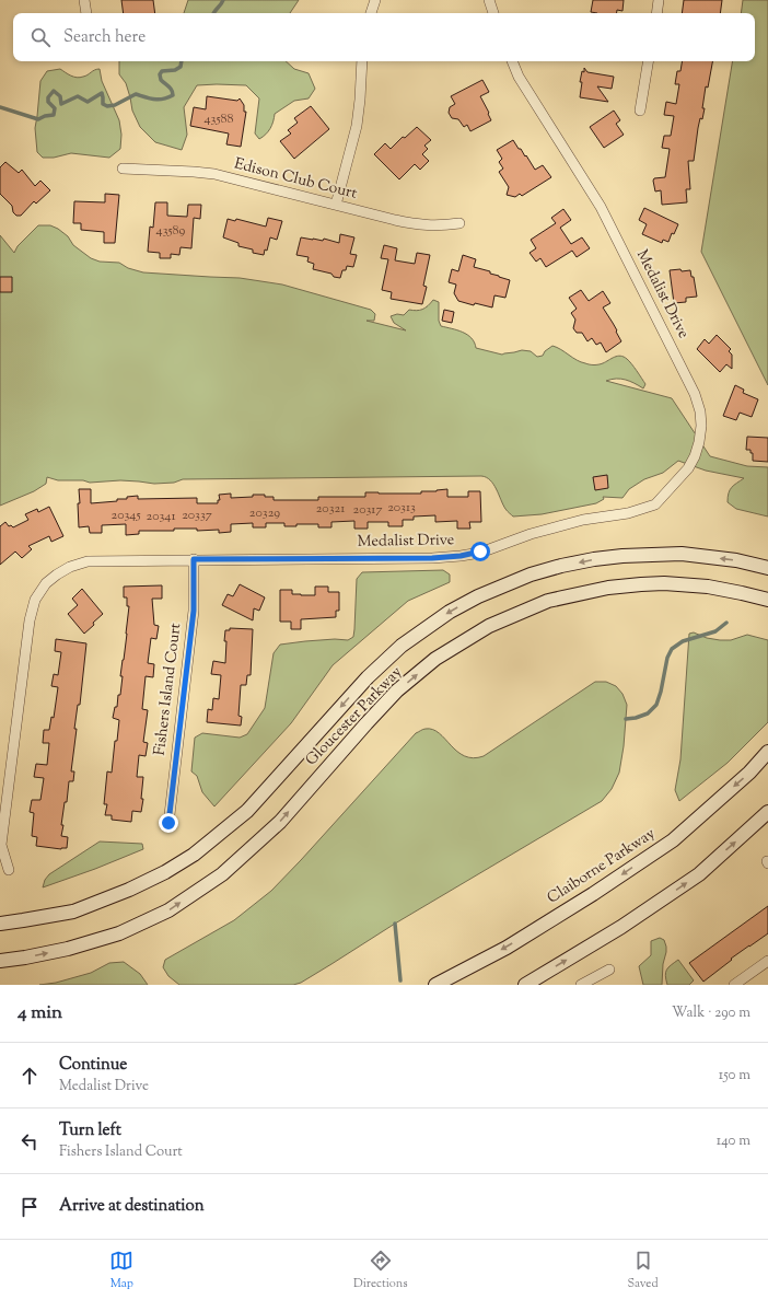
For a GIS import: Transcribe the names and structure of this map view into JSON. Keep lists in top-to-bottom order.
{
  "streets": {
    "main road": ["Gloucester Parkway", "Claiborne Parkway"],
    "street": ["Edison Club Court", "Medalist Drive", "Fishers Island Court"]
  },
  "crossings": [
    ["Medalist Drive", "Fishers Island Court"]
  ],
  "house_numbers": [
    "43588",
    "43589",
    "20313",
    "20321",
    "20317",
    "20329",
    "20345",
    "20337",
    "20341"
  ],
  "page": {
    "search": "Search here",
    "heading": ["4 min", "Walk · 290 m"],
    "list": [
      ["Continue", "Medalist Drive", "150 m"],
      ["Turn left", "Fishers Island Court", "140 m"],
      "Arrive at destination"
    ],
    "nav": ["Map", "Directions", "Saved"]
  }
}
